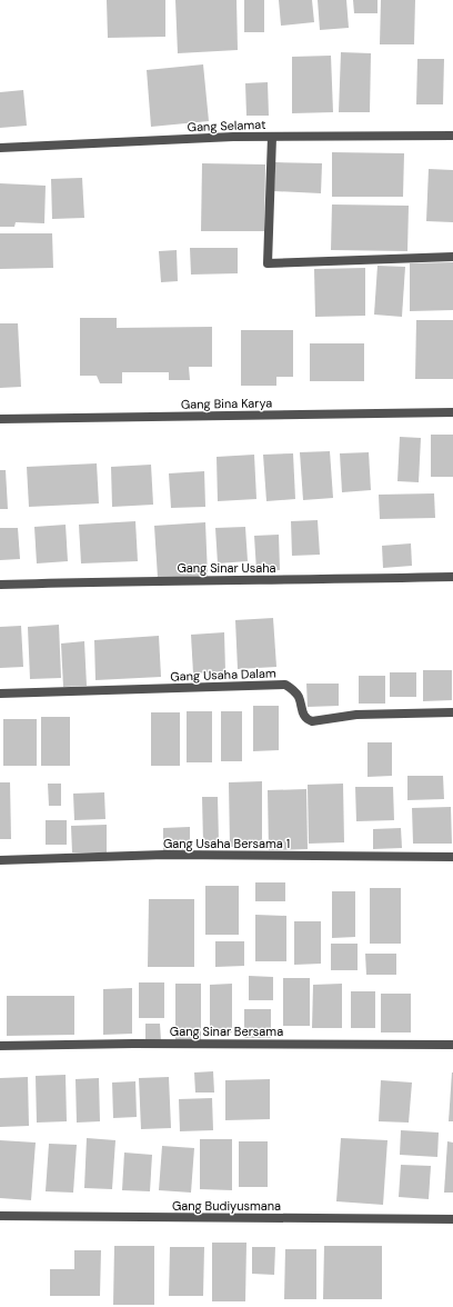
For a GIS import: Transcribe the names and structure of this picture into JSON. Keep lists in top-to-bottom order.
{
  "streets": {
    "street": [
      "Gang Selamat",
      "Gang Bina Karya",
      "Gang Sinar Usaha",
      "Gang Usaha Dalam",
      "Gang Usaha Bersama 1",
      "Gang Sinar Bersama",
      "Gang Budiyusmana"
    ]
  }
}
